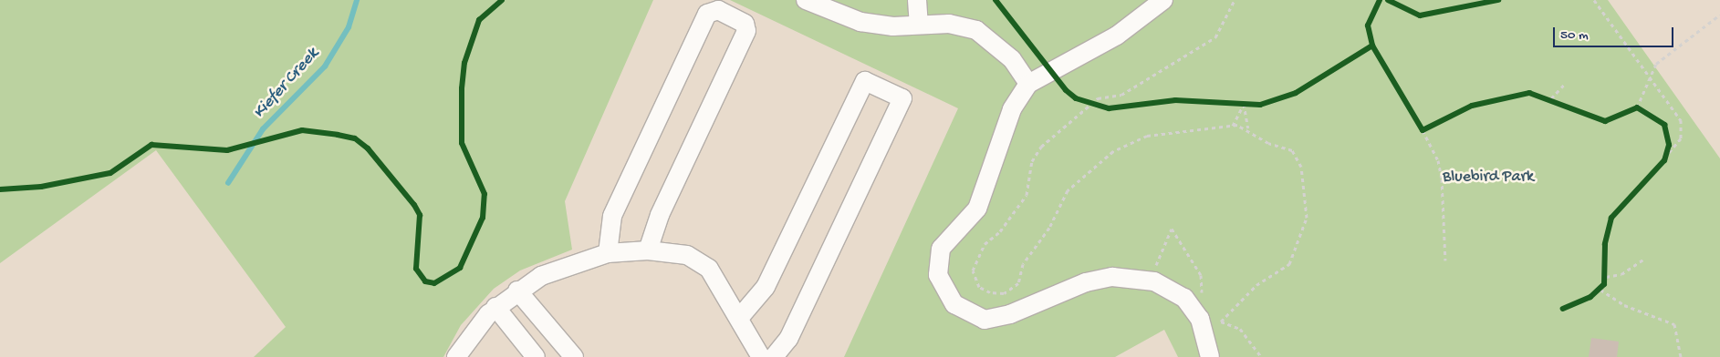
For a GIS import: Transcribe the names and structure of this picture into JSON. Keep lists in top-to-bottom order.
{
  "water": ["Kiefer Creek"],
  "parks": ["Bluebird Park"],
  "scale_bar": "50 m"
}
